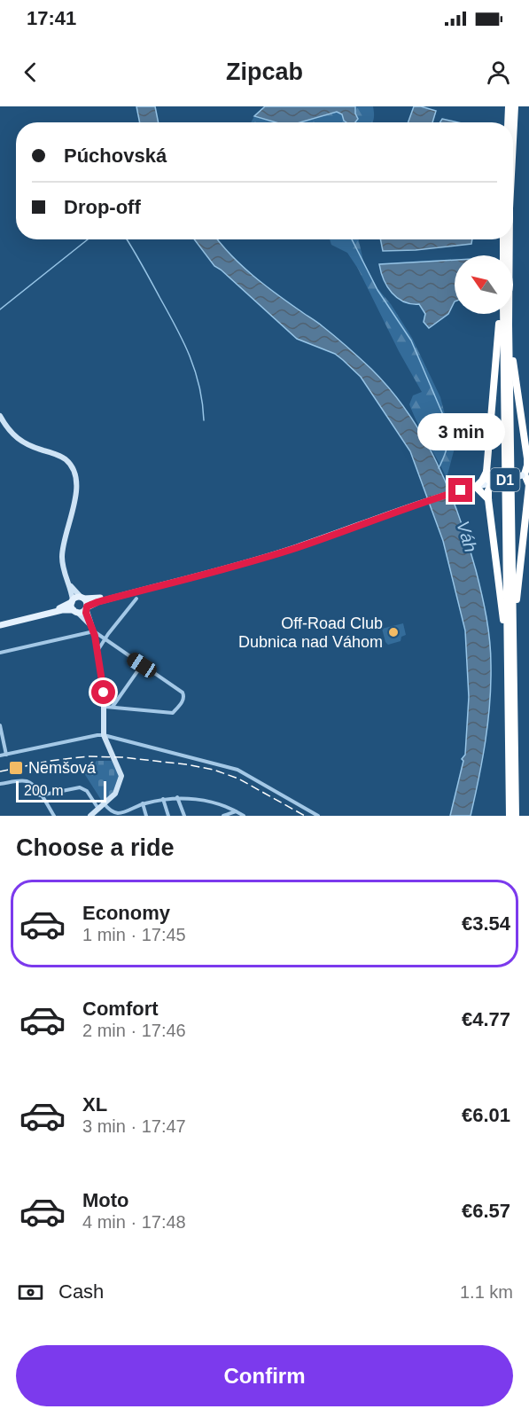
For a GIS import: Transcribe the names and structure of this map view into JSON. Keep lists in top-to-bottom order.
{
  "streets": {
    "highway": ["D1"]
  },
  "water": ["Váh"],
  "places": {
    "other": ["Off-Road Club Dubnica nad Váhom"],
    "transit": ["Nemšová"]
  },
  "scale_bar": "200 m",
  "north": "top left",
  "page": {
    "status": "17:41",
    "header": "Zipcab",
    "banner": ["Púchovská", "Drop-off"],
    "bubble": "3 min",
    "scale": "200 m",
    "heading": "Choose a ride",
    "list": [
      {
        "name": "Economy",
        "note": "1 min · 17:45",
        "value": "€3.54"
      },
      {
        "name": "Comfort",
        "note": "2 min · 17:46",
        "value": "€4.77"
      },
      {
        "name": "XL",
        "note": "3 min · 17:47",
        "value": "€6.01"
      },
      {
        "name": "Moto",
        "note": "4 min · 17:48",
        "value": "€6.57"
      }
    ],
    "pay": ["Cash", "1.1 km"],
    "buttons": "Confirm"
  }
}
